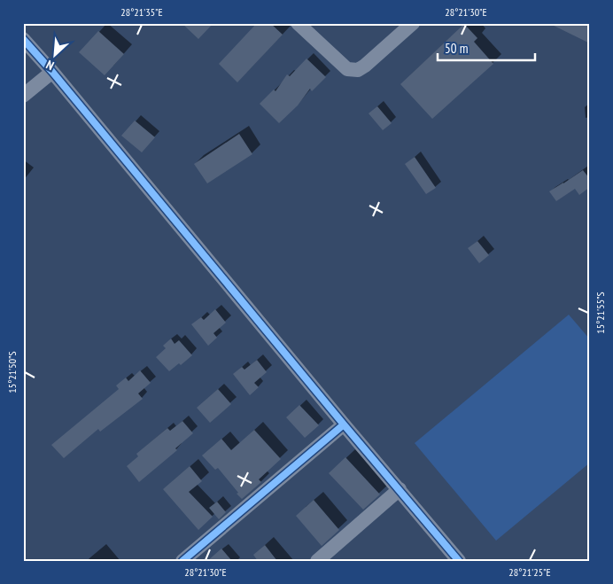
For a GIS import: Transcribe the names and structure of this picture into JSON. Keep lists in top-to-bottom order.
{
  "scale_bar": "50 m",
  "north": "bottom left",
  "coordinates": [
    "28°21'35\"E",
    "28°21'30\"E",
    "15°21'55\"S",
    "15°21'50\"S",
    "28°21'25\"E"
  ]
}
